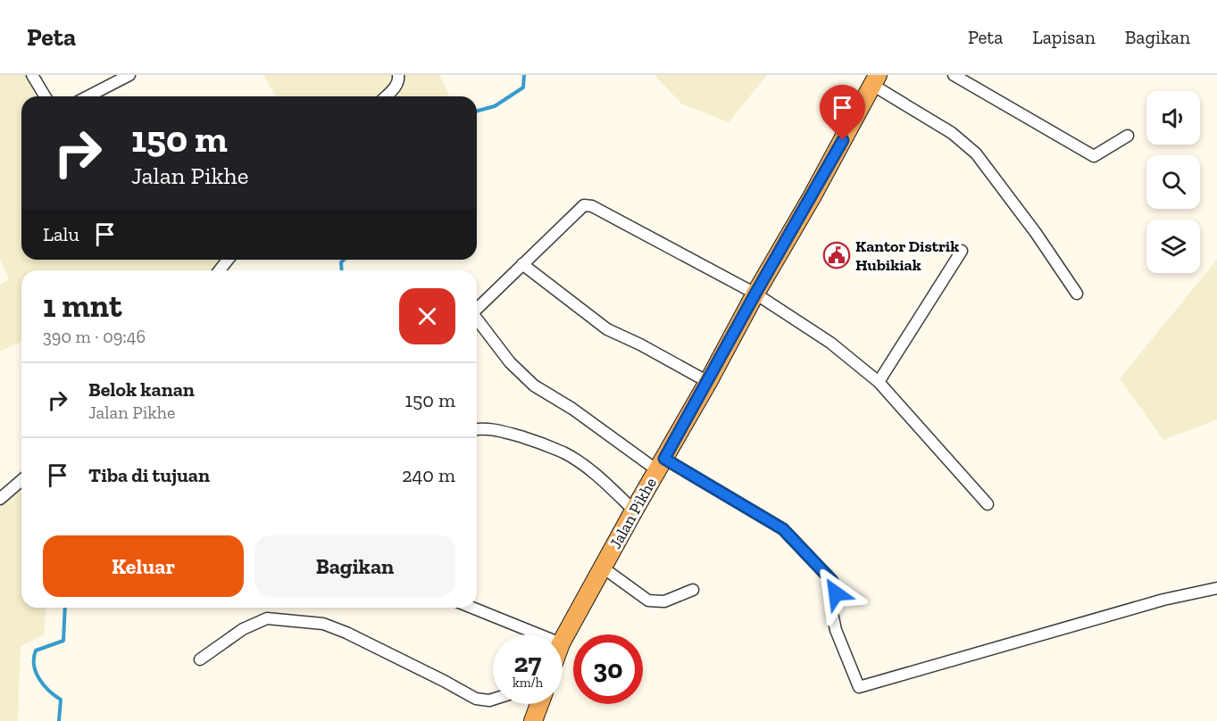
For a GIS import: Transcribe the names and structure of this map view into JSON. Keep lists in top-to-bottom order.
{
  "streets": {
    "highway": ["Jalan Pikhe"]
  },
  "places": {
    "public building": ["Kantor Distrik Hubikiak"]
  },
  "page": {
    "header": "Peta",
    "nav": ["Peta", "Lapisan", "Bagikan"],
    "turn": ["150 m", "Jalan Pikhe"],
    "then": "Lalu",
    "heading": ["1 mnt", "390 m · 09:46"],
    "list": [
      {
        "name": "Belok kanan",
        "note": "Jalan Pikhe",
        "value": "150 m"
      },
      {
        "name": "Tiba di tujuan",
        "value": "240 m"
      }
    ],
    "buttons": ["Keluar", "Bagikan"],
    "speed": "27 km/h",
    "limit": "30"
  }
}
